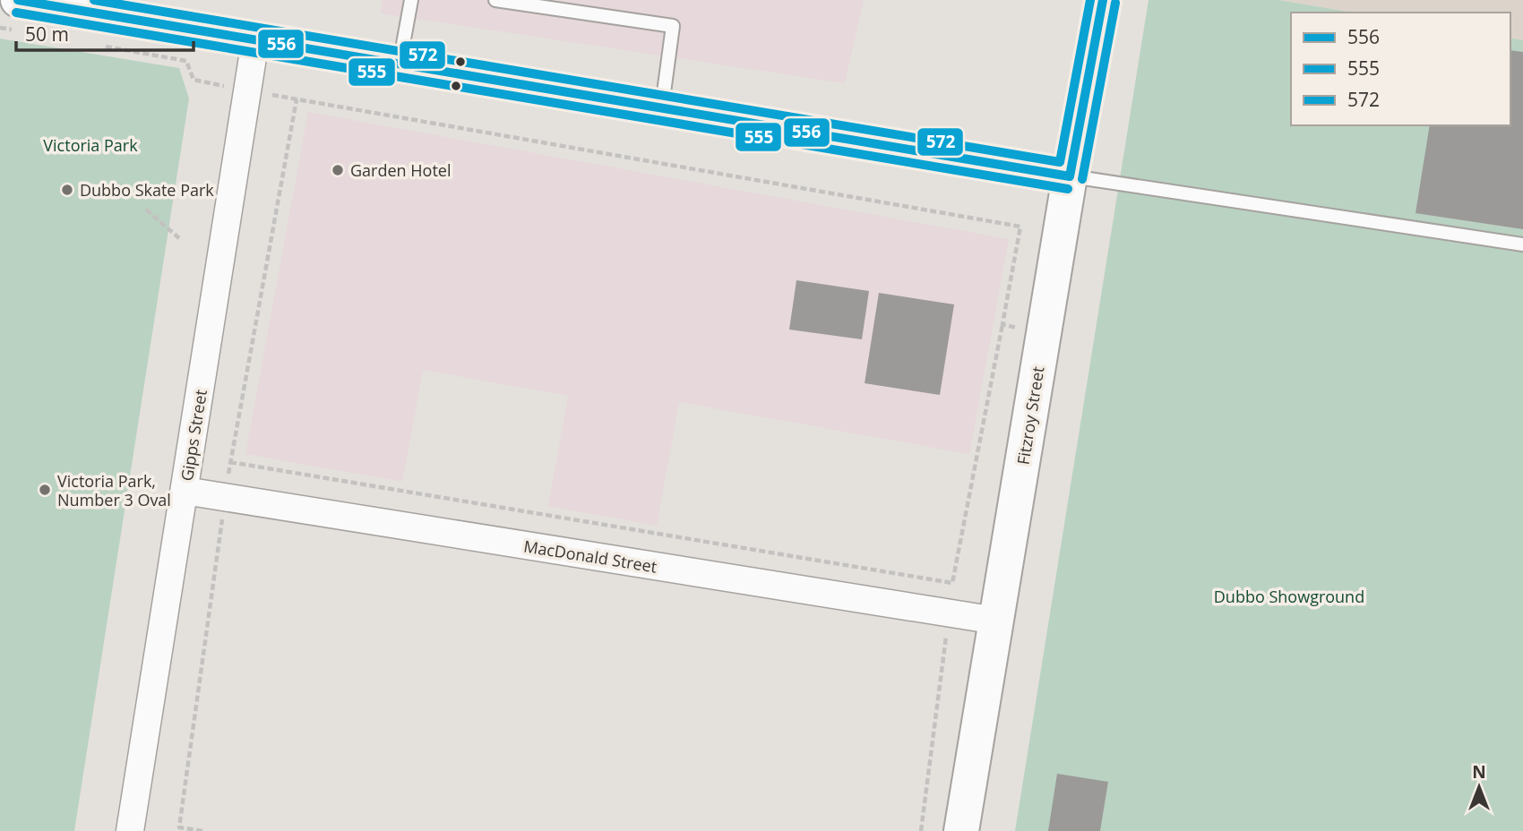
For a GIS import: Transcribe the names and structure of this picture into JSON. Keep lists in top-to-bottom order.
{
  "streets": {
    "street": ["Fitzroy Street", "Gipps Street", "MacDonald Street"]
  },
  "crossings": [
    ["Fitzroy Street", "MacDonald Street"],
    ["Gipps Street", "MacDonald Street"]
  ],
  "parks": ["Victoria Park", "Dubbo Showground"],
  "places": ["Garden Hotel", "Dubbo Skate Park", "Victoria Park, Number 3 Oval"],
  "lines": ["transit line 556", "transit line 572", "transit line 555"],
  "legend": ["556", "555", "572"],
  "scale_bar": "50 m",
  "north": "top"
}
